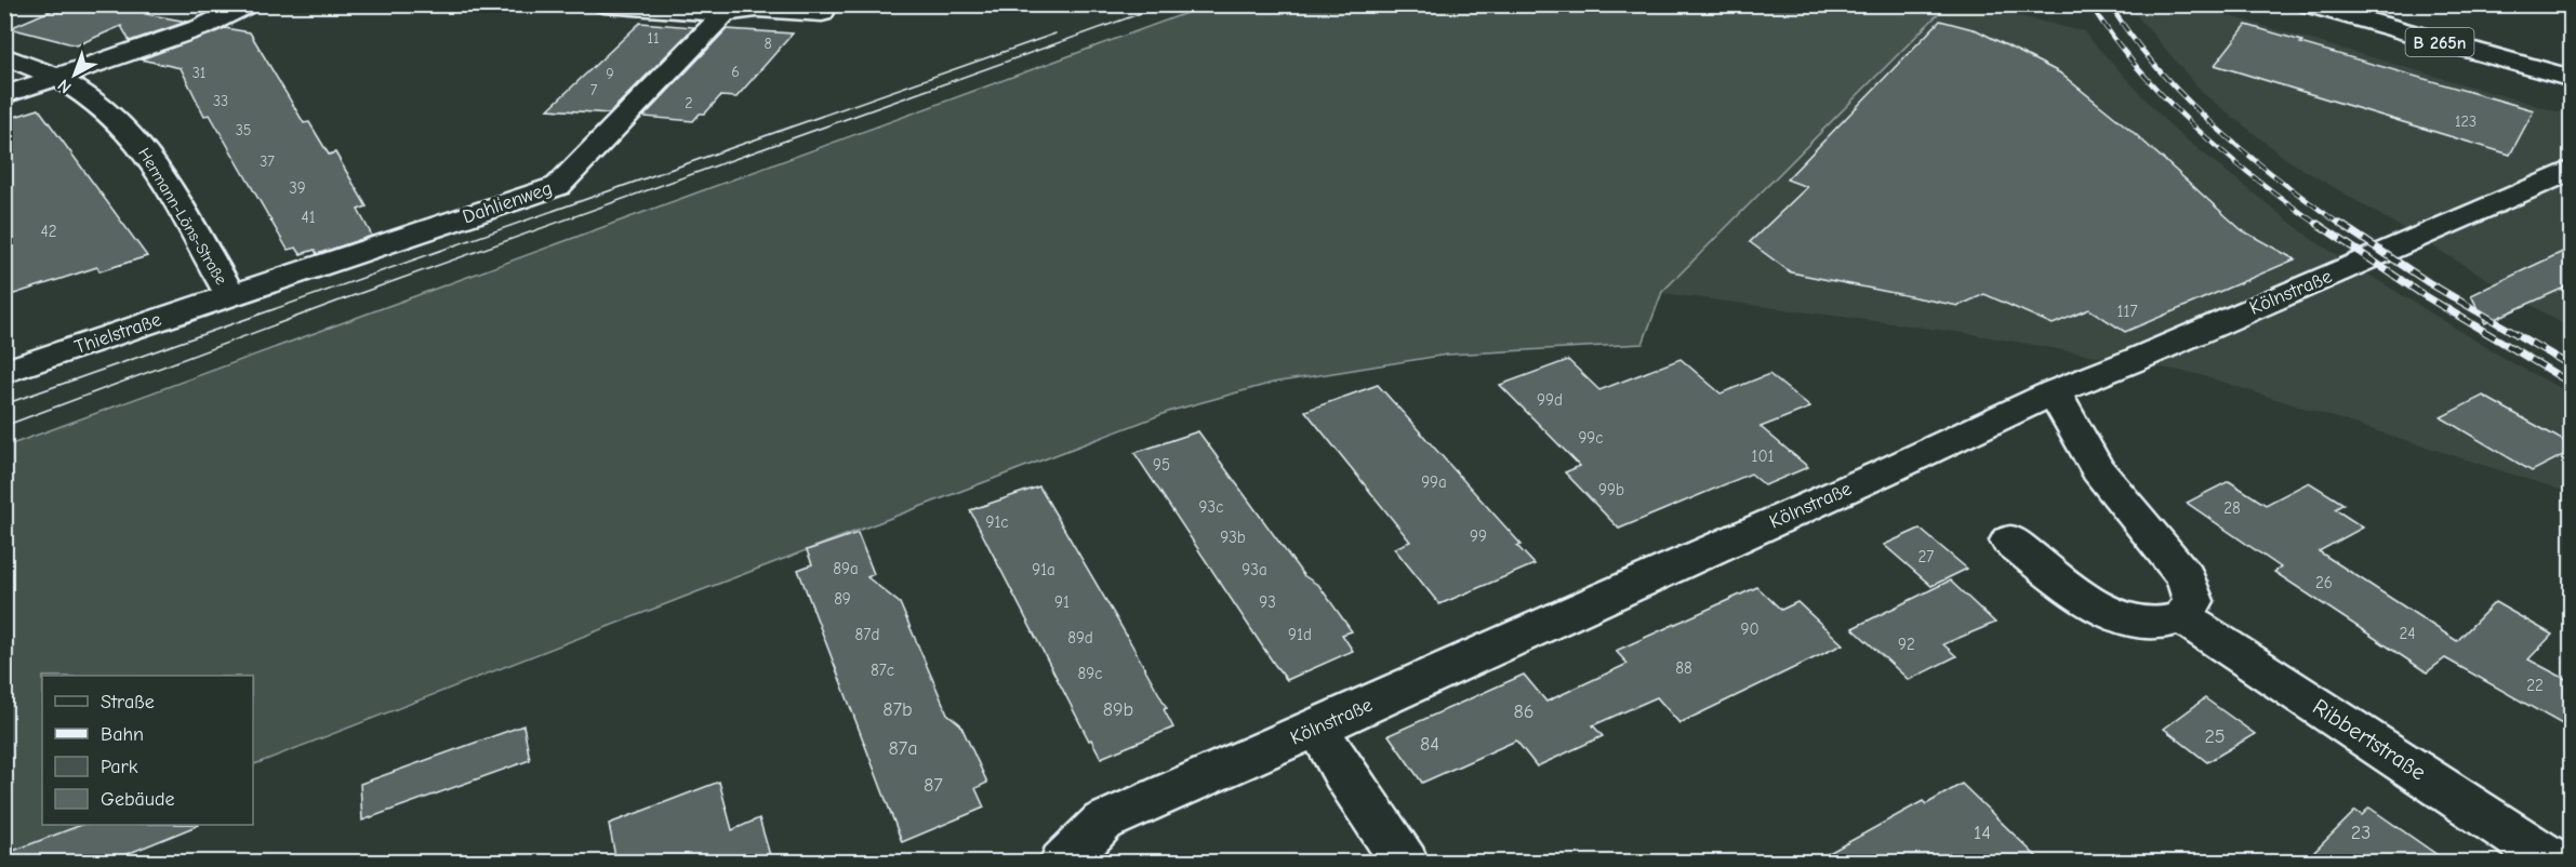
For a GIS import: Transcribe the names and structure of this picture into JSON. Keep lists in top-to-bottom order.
{
  "streets": {
    "street": [
      "B 265n",
      "Dahlienweg",
      "Hermann-Löns-Straße",
      "Kölnstraße",
      "Thielstraße",
      "Ribbertstraße"
    ]
  },
  "crossings": [
    ["Dahlienweg", "Hermann-Löns-Straße"],
    ["Dahlienweg", "Thielstraße"],
    ["Hermann-Löns-Straße", "Thielstraße"]
  ],
  "house_numbers": [
    "11",
    "8",
    "6",
    "31",
    "9",
    "7",
    "33",
    "2",
    "123",
    "35",
    "37",
    "39",
    "41",
    "42",
    "117",
    "99d",
    "99c",
    "101",
    "95",
    "99a",
    "99b",
    "93c",
    "28",
    "91c",
    "99",
    "93b",
    "27",
    "89a",
    "91a",
    "93a",
    "26",
    "89",
    "91",
    "93",
    "90",
    "24",
    "87d",
    "91d",
    "89d",
    "92",
    "88",
    "87c",
    "89c",
    "22",
    "87b",
    "89b",
    "86",
    "25",
    "84",
    "87a",
    "87",
    "14",
    "23"
  ],
  "legend": [
    "Straße",
    "Bahn",
    "Park",
    "Gebäude"
  ],
  "north": "bottom left"
}
